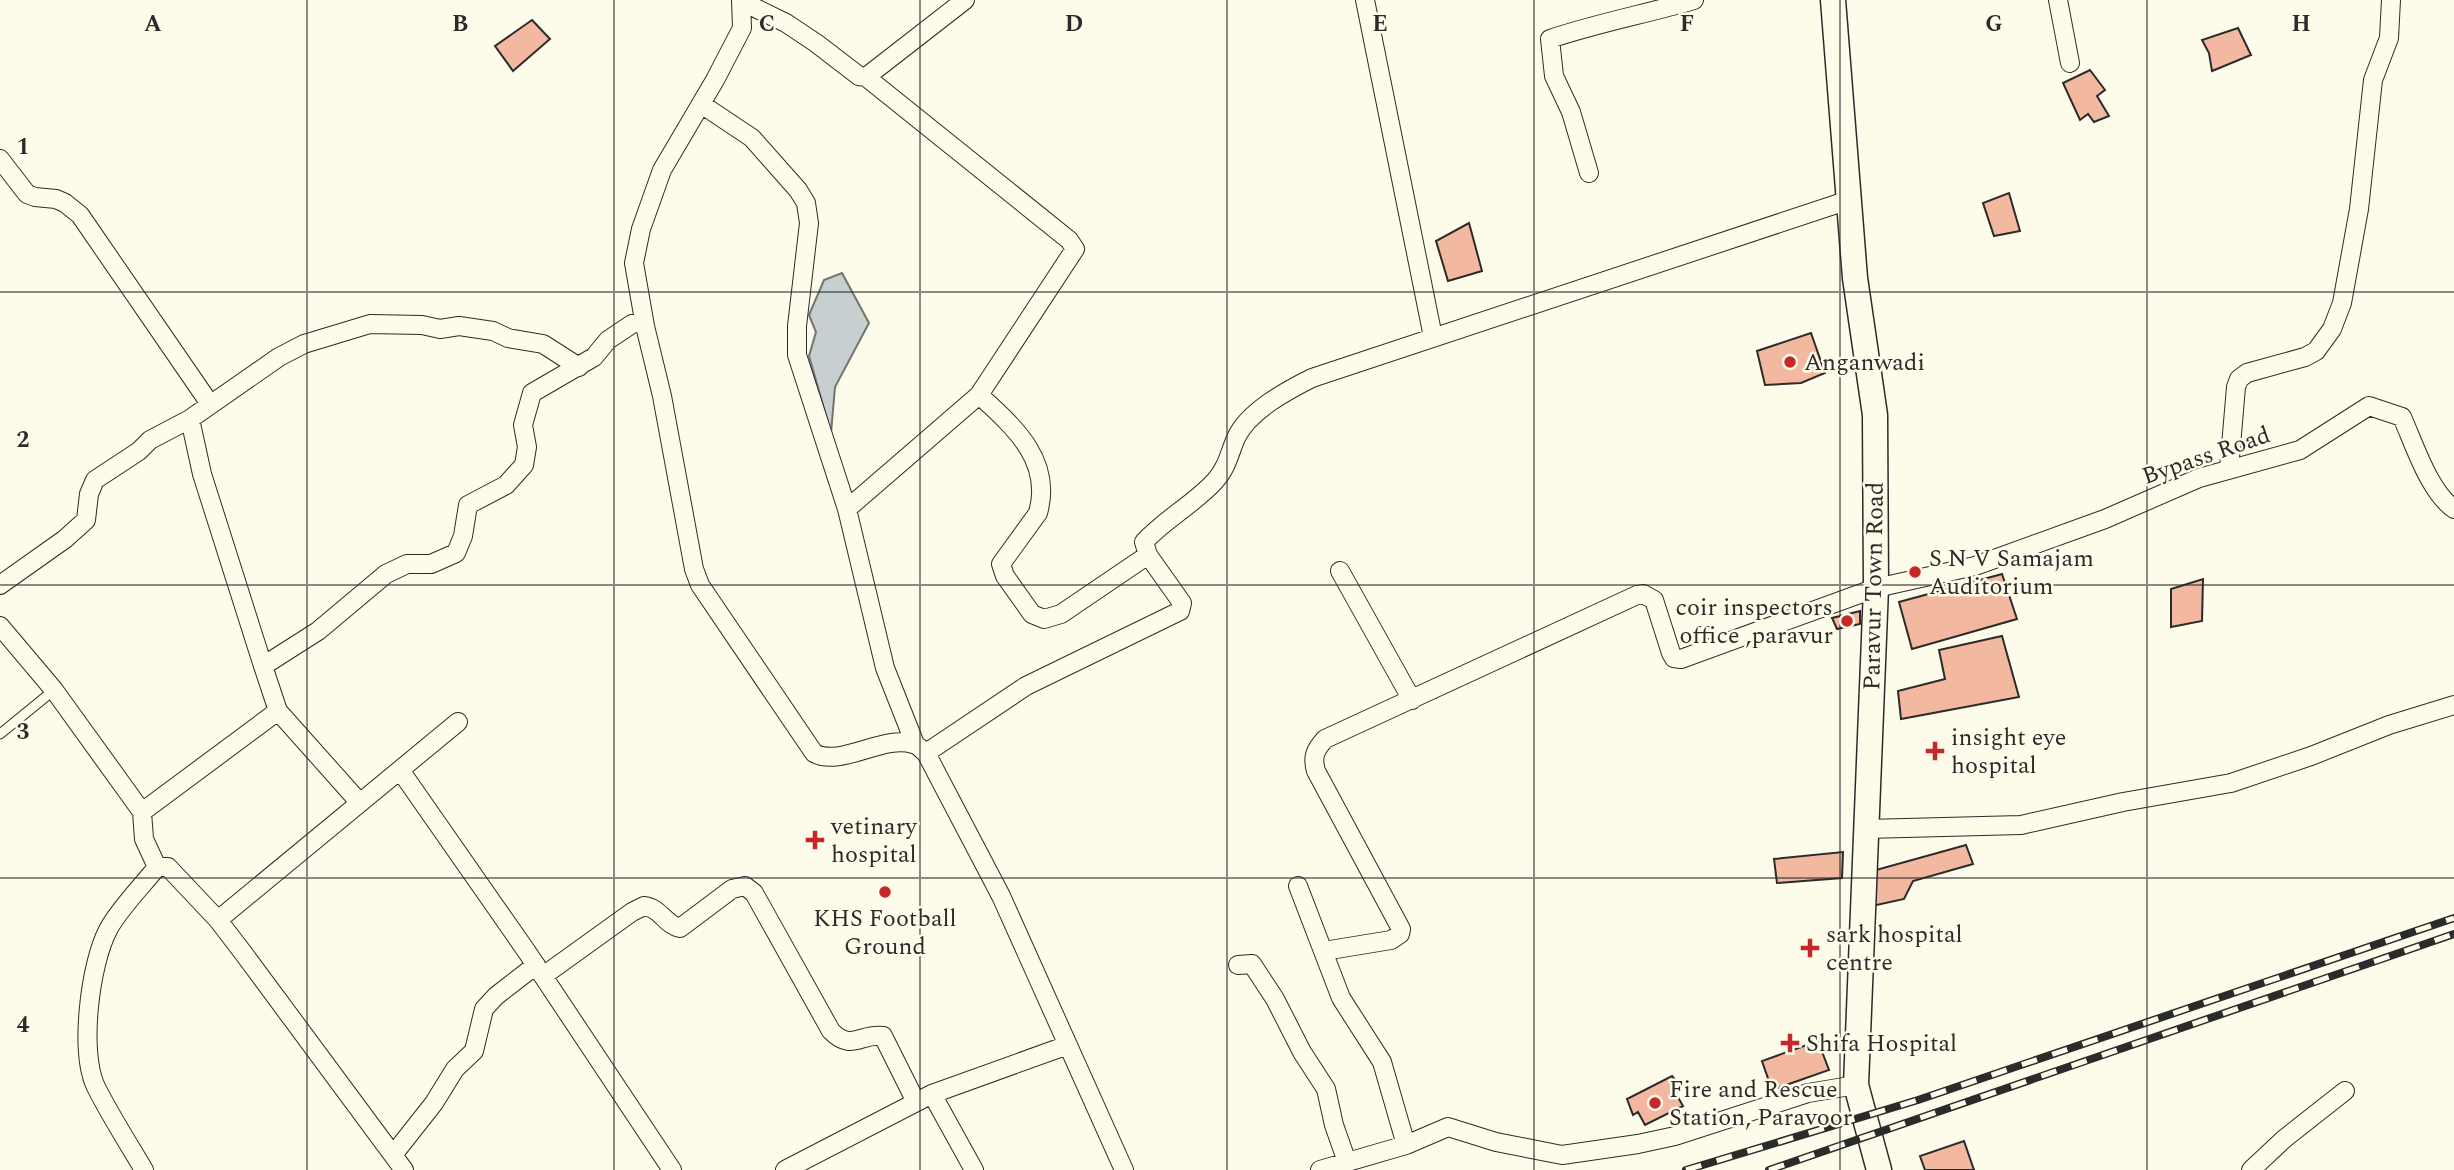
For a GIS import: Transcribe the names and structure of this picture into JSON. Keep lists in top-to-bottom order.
{
  "streets": {
    "main road": ["Paravur Town Road"],
    "street": ["Bypass Road"]
  },
  "crossings": [
    ["Bypass Road", "Paravur Town Road"]
  ],
  "places": {
    "other": [
      "Anganwadi",
      "S N V Samajam Auditorium",
      "coir inspectors office ,paravur",
      "KHS Football Ground",
      "Fire and Rescue Station, Paravoor"
    ],
    "health": [
      "insight eye hospital",
      "vetinary hospital",
      "sark hospital centre",
      "Shifa Hospital"
    ]
  },
  "grid": {
    "columns": [
      "A",
      "B",
      "C",
      "D",
      "E",
      "F",
      "G",
      "H"
    ],
    "rows": [
      "1",
      "2",
      "3",
      "4"
    ]
  }
}
